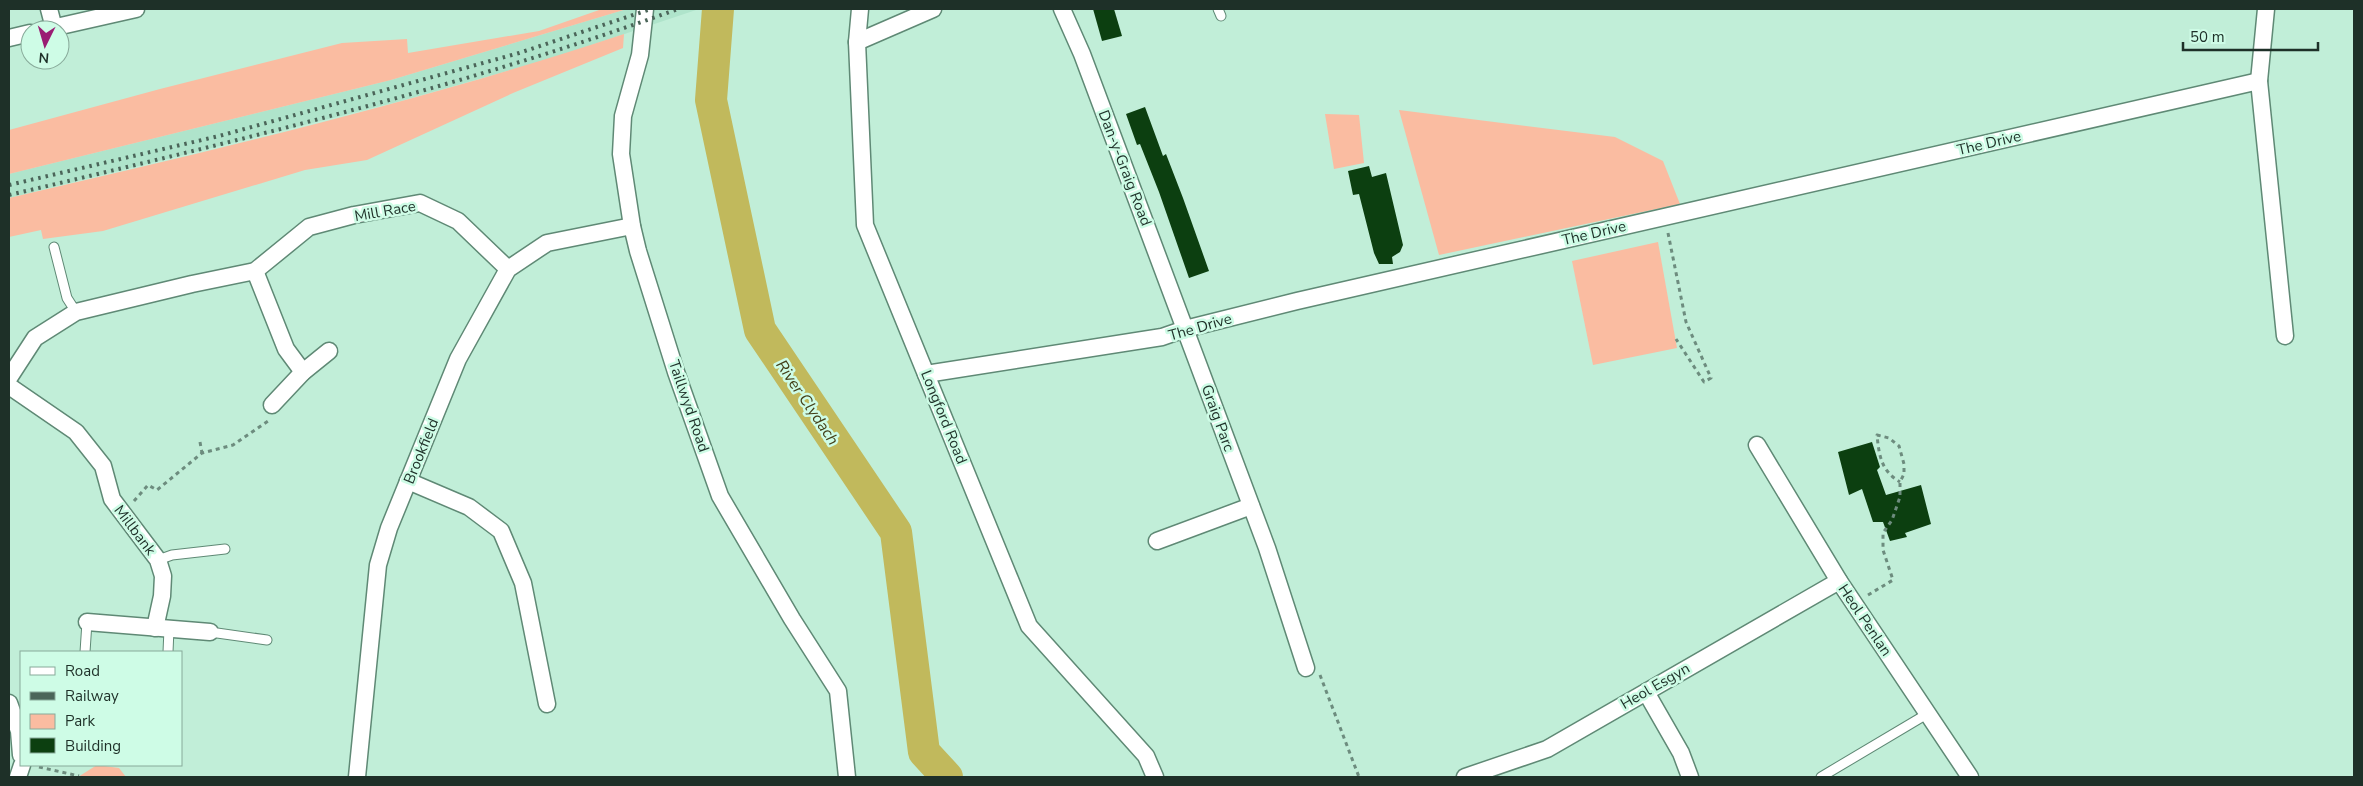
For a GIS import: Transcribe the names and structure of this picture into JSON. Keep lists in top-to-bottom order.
{
  "streets": {
    "street": [
      "The Drive",
      "Dan-y-Graig Road",
      "Mill Race",
      "Taillwyd Road",
      "Longford Road",
      "Graig Parc",
      "Brookfield",
      "Millbank",
      "Heol Penlan",
      "Heol Esgyn"
    ]
  },
  "crossings": [
    ["The Drive", "Dan-y-Graig Road"],
    ["The Drive", "Longford Road"],
    ["The Drive", "Graig Parc"],
    ["Dan-y-Graig Road", "Graig Parc"],
    ["Mill Race", "Brookfield"],
    ["Taillwyd Road", "Brookfield"],
    ["Heol Penlan", "Heol Esgyn"]
  ],
  "water": ["River Clydach"],
  "legend": [
    "Road",
    "Railway",
    "Park",
    "Building"
  ],
  "scale_bar": "50 m",
  "north": "bottom"
}
